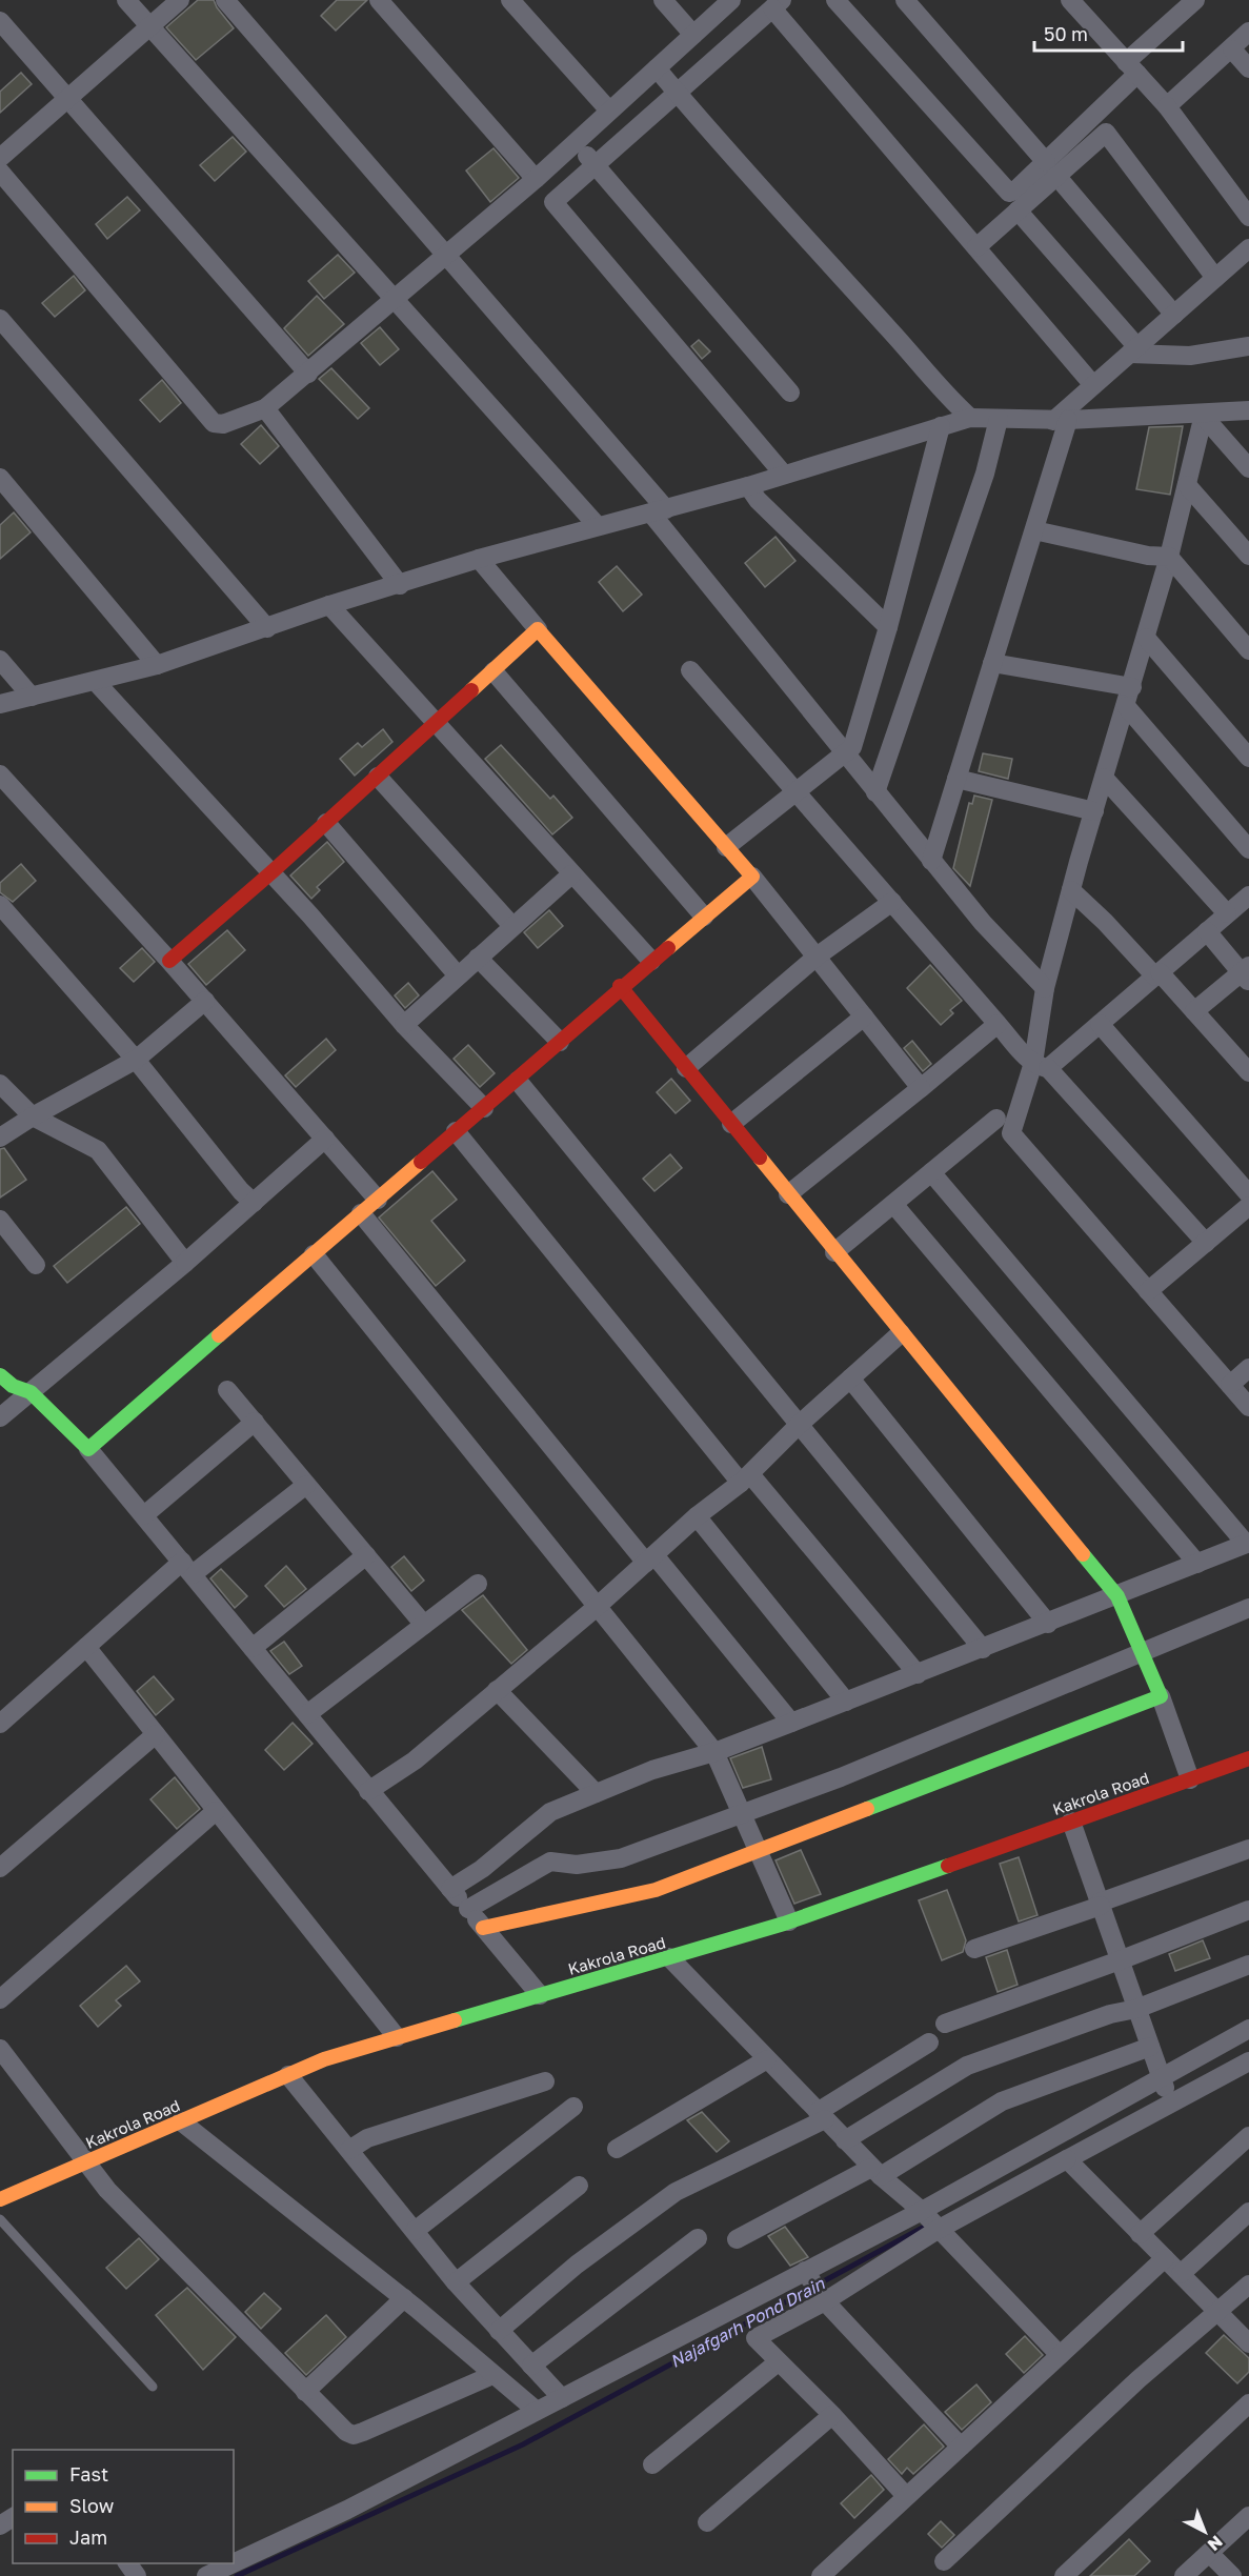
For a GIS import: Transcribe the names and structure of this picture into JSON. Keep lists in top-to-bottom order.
{
  "streets": {
    "street": ["Kakrola Road"]
  },
  "water": ["Najafgarh Pond Drain"],
  "legend": ["Fast", "Slow", "Jam"],
  "scale_bar": "50 m",
  "north": "bottom right"
}
